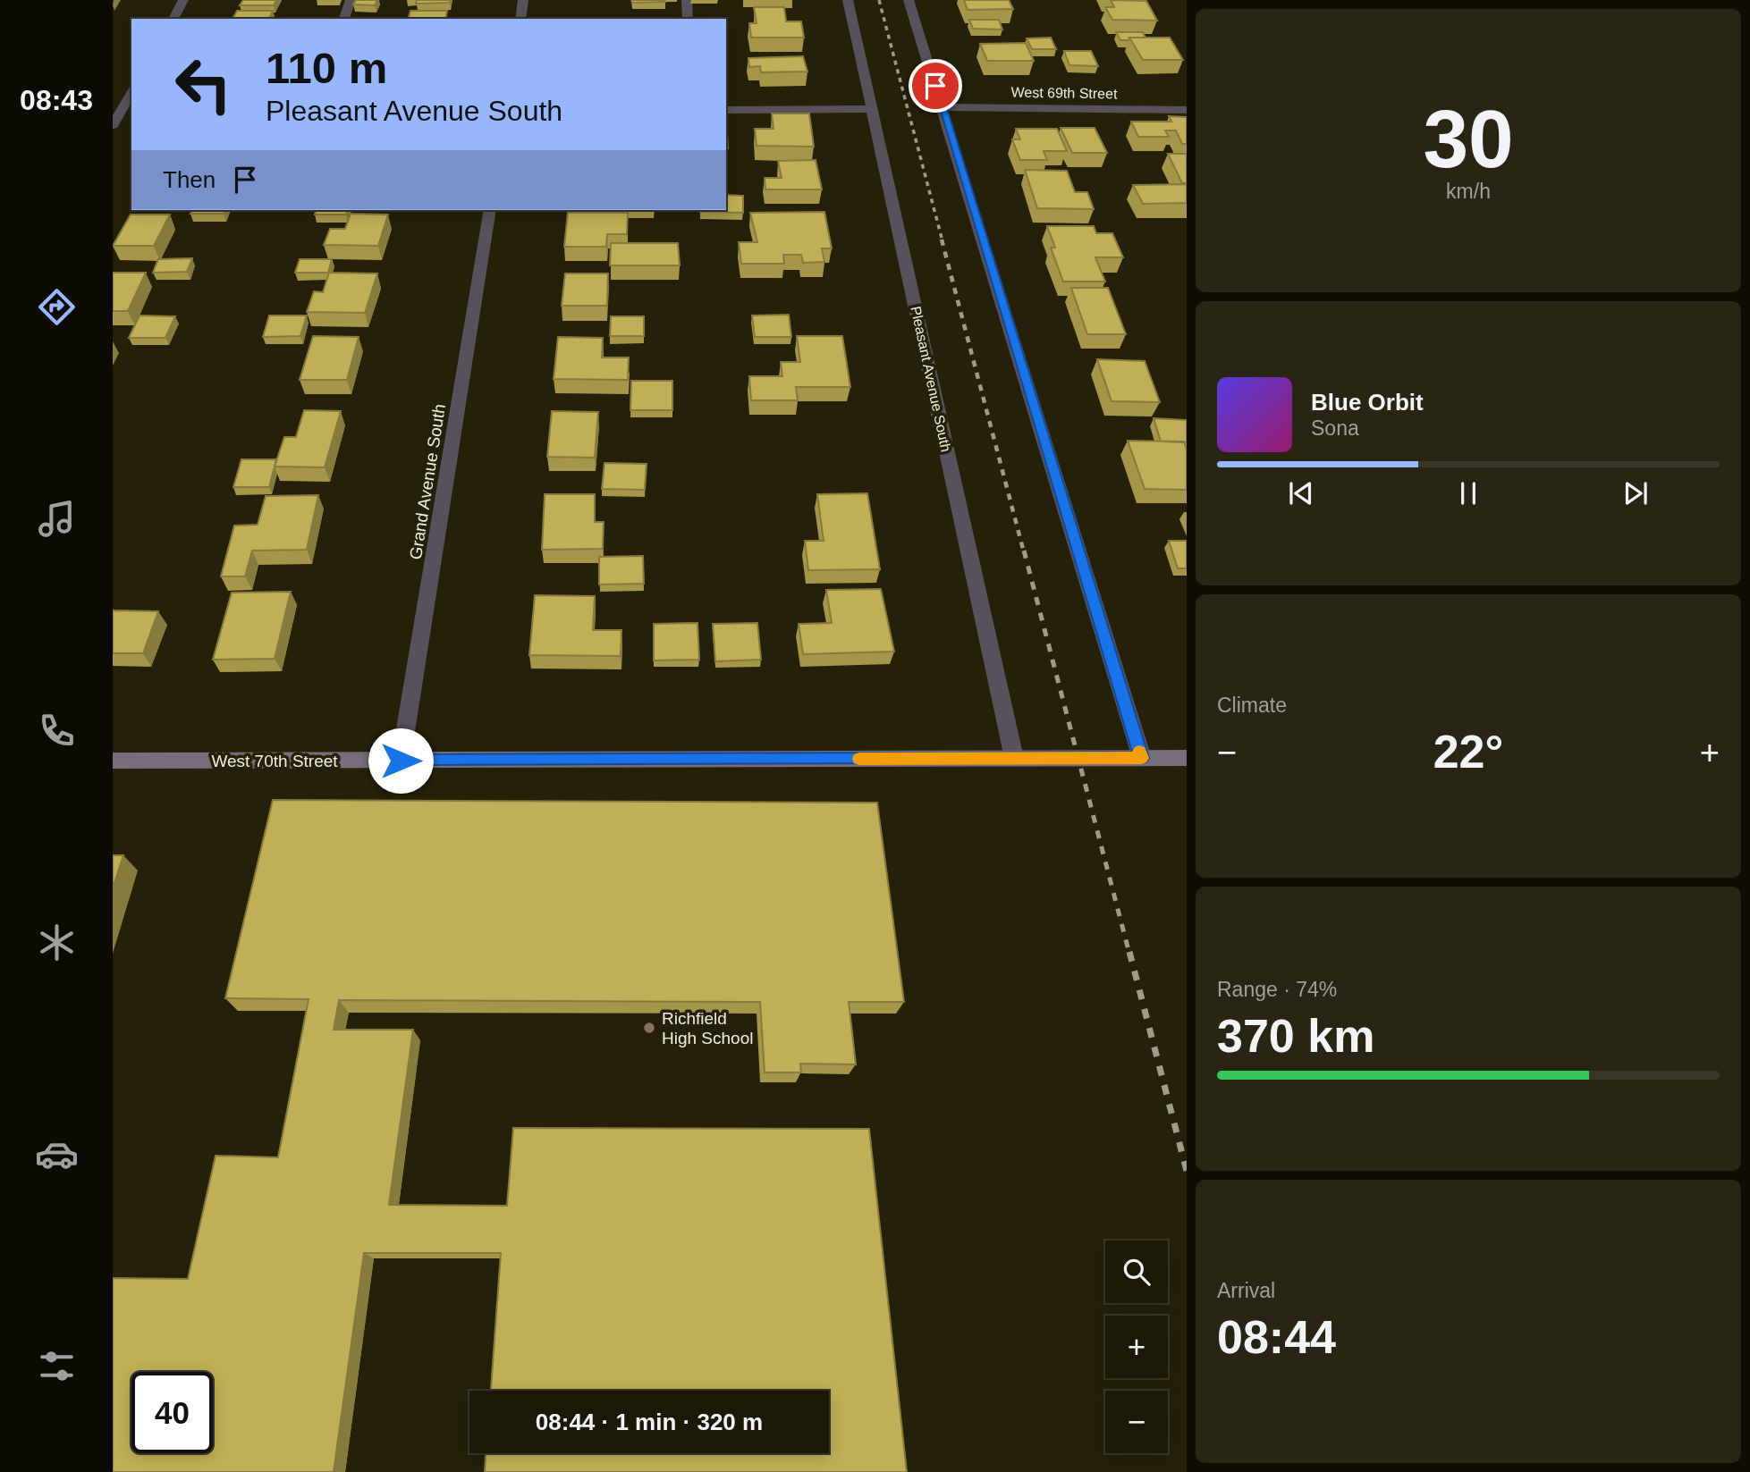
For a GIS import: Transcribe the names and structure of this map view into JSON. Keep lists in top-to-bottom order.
{
  "streets": {
    "street": [
      "West 69th Street",
      "Pleasant Avenue South",
      "Grand Avenue South",
      "West 70th Street"
    ]
  },
  "crossings": [
    ["Pleasant Avenue South", "West 70th Street"],
    ["Grand Avenue South", "West 70th Street"]
  ],
  "places": ["Richfield High School"],
  "page": {
    "tabs": "08:43",
    "tile": [
      ["30", "km/h"],
      "Climate",
      ["Range · 74%", "370 km"],
      ["Arrival", "08:44"]
    ],
    "turn": ["110 m", "Pleasant Avenue South"],
    "then": "Then",
    "song": ["Blue Orbit", "Sona"],
    "heat": ["−", "22°", "+"],
    "map_buttons": ["+", "−"],
    "limit": "40",
    "trip": "08:44 · 1 min · 320 m"
  }
}
